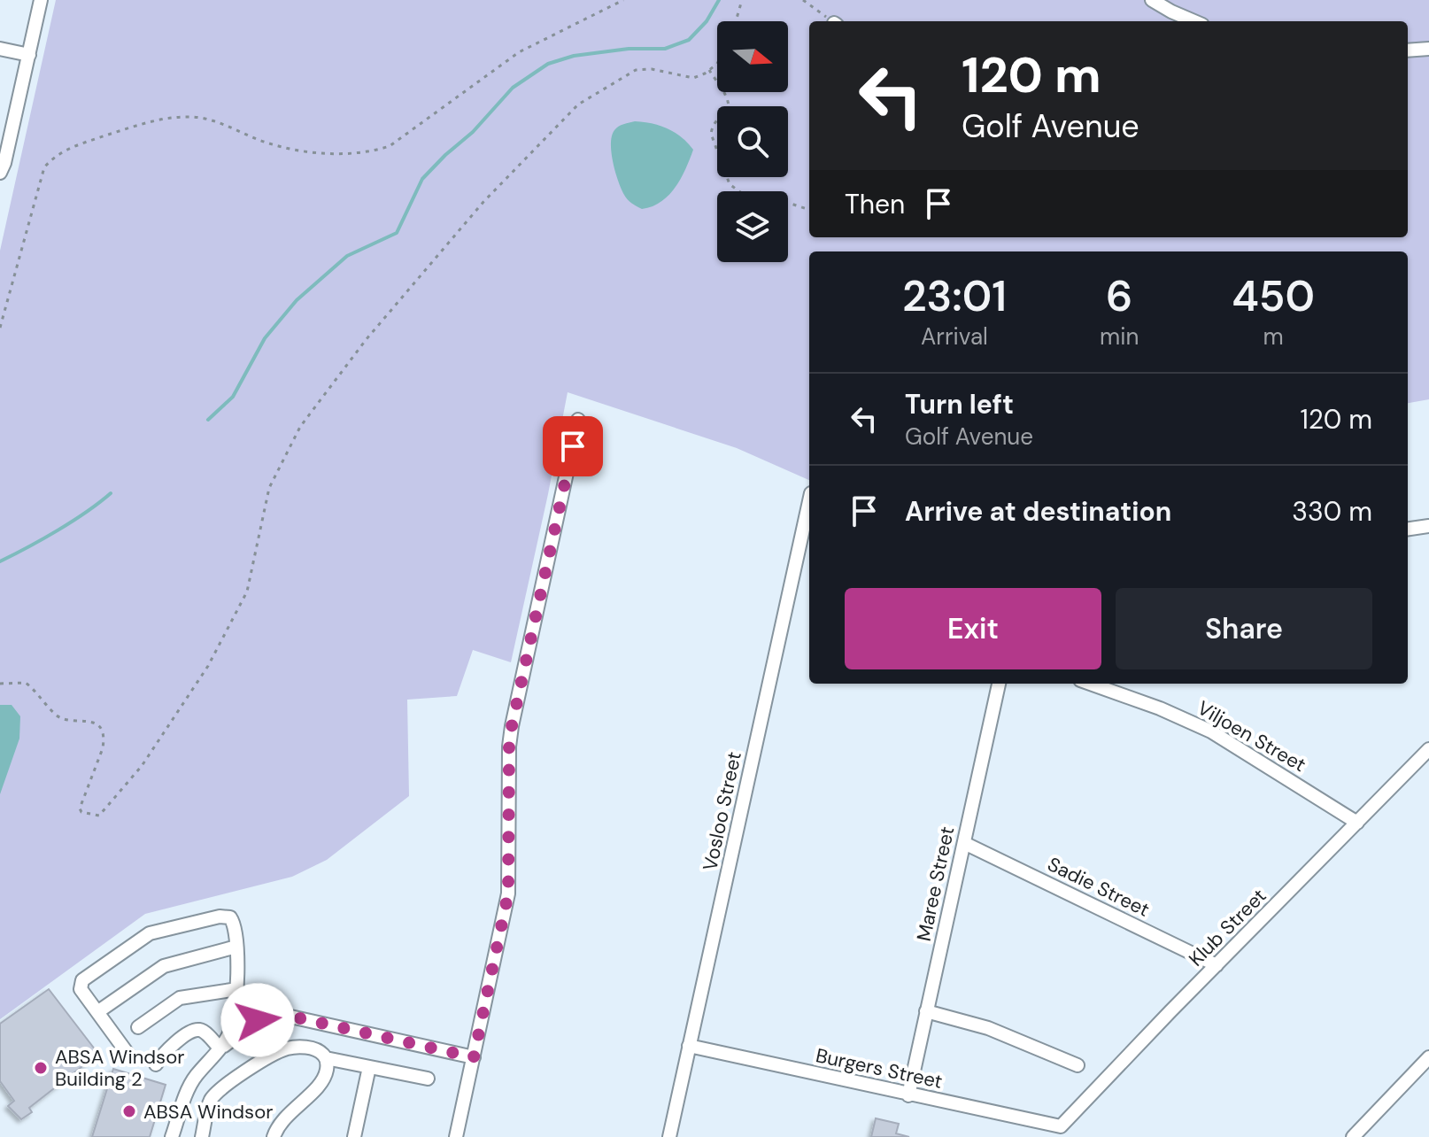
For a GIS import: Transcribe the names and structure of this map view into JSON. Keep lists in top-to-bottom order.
{
  "streets": {
    "street": [
      "Viljoen Street",
      "Vosloo Street",
      "Maree Street",
      "Sadie Street",
      "Klub Street",
      "Burgers Street"
    ]
  },
  "crossings": [
    ["Viljoen Street", "Klub Street"],
    ["Vosloo Street", "Burgers Street"],
    ["Maree Street", "Sadie Street"],
    ["Maree Street", "Burgers Street"],
    ["Sadie Street", "Klub Street"],
    ["Klub Street", "Burgers Street"]
  ],
  "places": ["ABSA Windsor Building 2", "ABSA Windsor"],
  "north": "right",
  "page": {
    "turn": ["120 m", "Golf Avenue"],
    "then": "Then",
    "eta": [
      "23:01",
      "Arrival",
      "6",
      "min",
      "450",
      "m"
    ],
    "list": [
      {
        "name": "Turn left",
        "note": "Golf Avenue",
        "value": "120 m"
      },
      {
        "name": "Arrive at destination",
        "value": "330 m"
      }
    ],
    "buttons": ["Exit", "Share"]
  }
}
